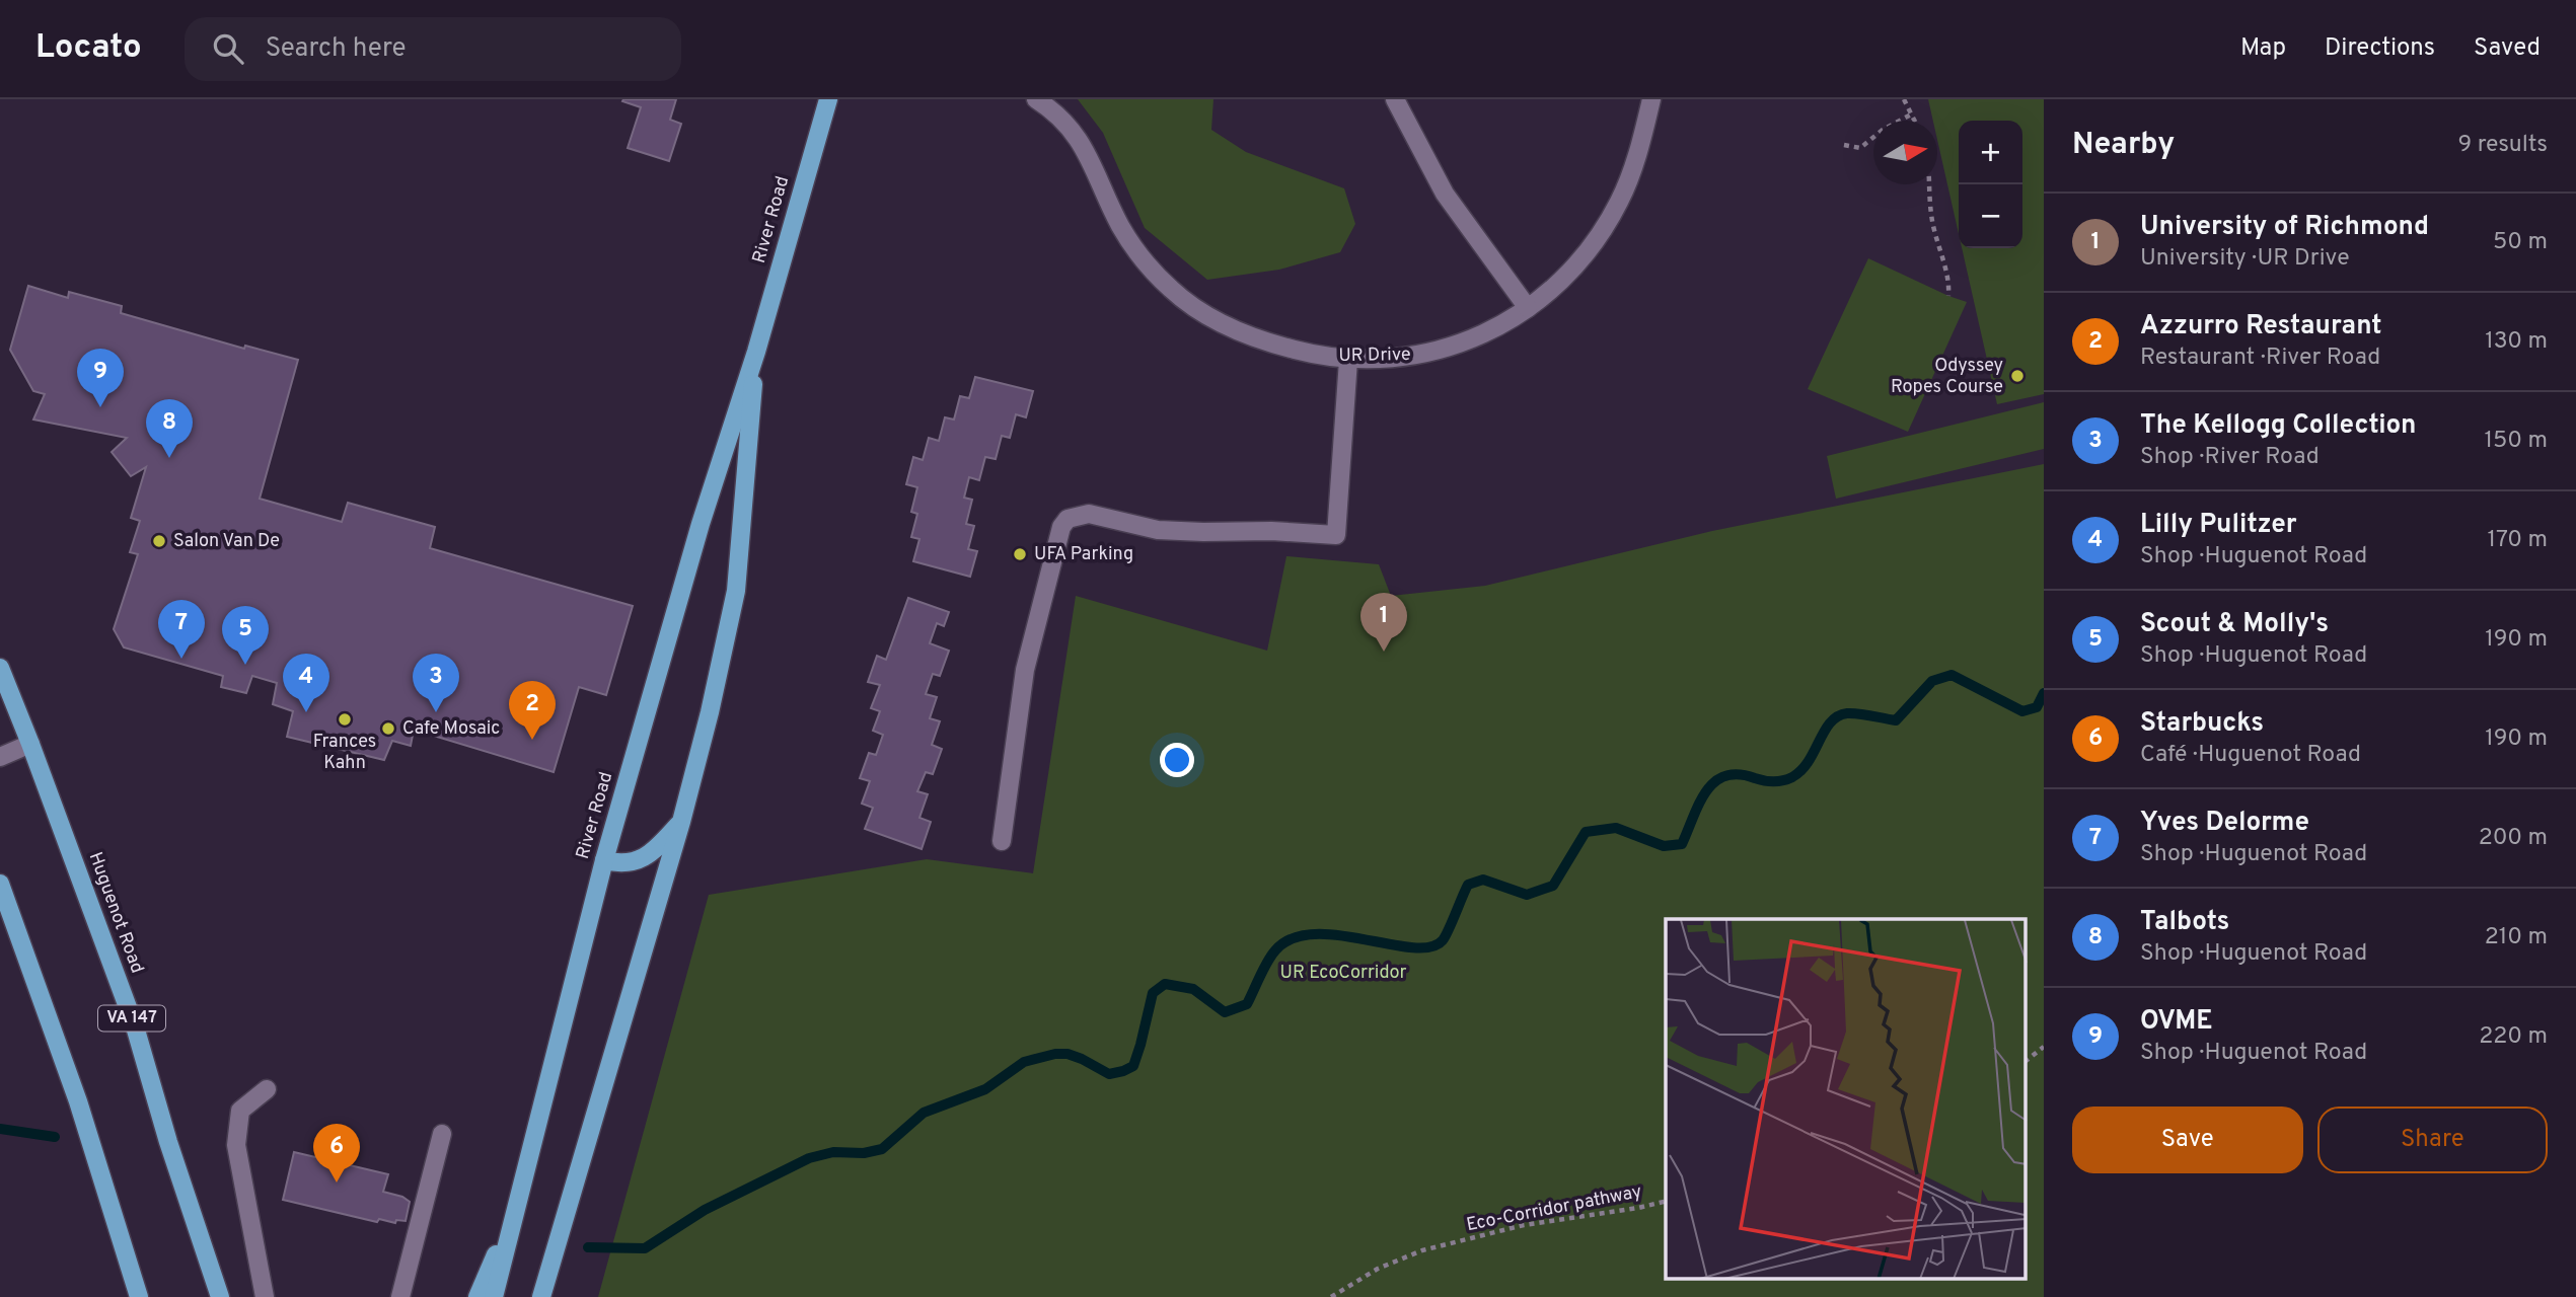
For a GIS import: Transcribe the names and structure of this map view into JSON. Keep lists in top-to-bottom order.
{
  "streets": {
    "main road": ["River Road", "Huguenot Road", "VA 147"],
    "street": ["UR Drive"],
    "path": ["Eco-Corridor pathway"]
  },
  "parks": ["UR EcoCorridor"],
  "places": [
    "Odyssey Ropes Course",
    "Salon Van De",
    "UFA Parking",
    "Frances Kahn",
    "Cafe Mosaic"
  ],
  "north": "right",
  "page": {
    "header": "Locato",
    "search": "Search here",
    "nav": ["Map", "Directions", "Saved"],
    "heading": ["Nearby", "9 results"],
    "map_buttons": ["+", "−"],
    "list": [
      {
        "mark": "1",
        "name": "University of Richmond",
        "note": "University · UR Drive",
        "value": "50 m"
      },
      {
        "mark": "2",
        "name": "Azzurro Restaurant",
        "note": "Restaurant · River Road",
        "value": "130 m"
      },
      {
        "mark": "3",
        "name": "The Kellogg Collection",
        "note": "Shop · River Road",
        "value": "150 m"
      },
      {
        "mark": "4",
        "name": "Lilly Pulitzer",
        "note": "Shop · Huguenot Road",
        "value": "170 m"
      },
      {
        "mark": "5",
        "name": "Scout & Molly's",
        "note": "Shop · Huguenot Road",
        "value": "190 m"
      },
      {
        "mark": "6",
        "name": "Starbucks",
        "note": "Café · Huguenot Road",
        "value": "190 m"
      },
      {
        "mark": "7",
        "name": "Yves Delorme",
        "note": "Shop · Huguenot Road",
        "value": "200 m"
      },
      {
        "mark": "8",
        "name": "Talbots",
        "note": "Shop · Huguenot Road",
        "value": "210 m"
      },
      {
        "mark": "9",
        "name": "OVME",
        "note": "Shop · Huguenot Road",
        "value": "220 m"
      }
    ],
    "pins": [
      "9",
      "8",
      "1",
      "7",
      "5",
      "3",
      "4",
      "2",
      "6"
    ],
    "buttons": ["Save", "Share"]
  }
}
